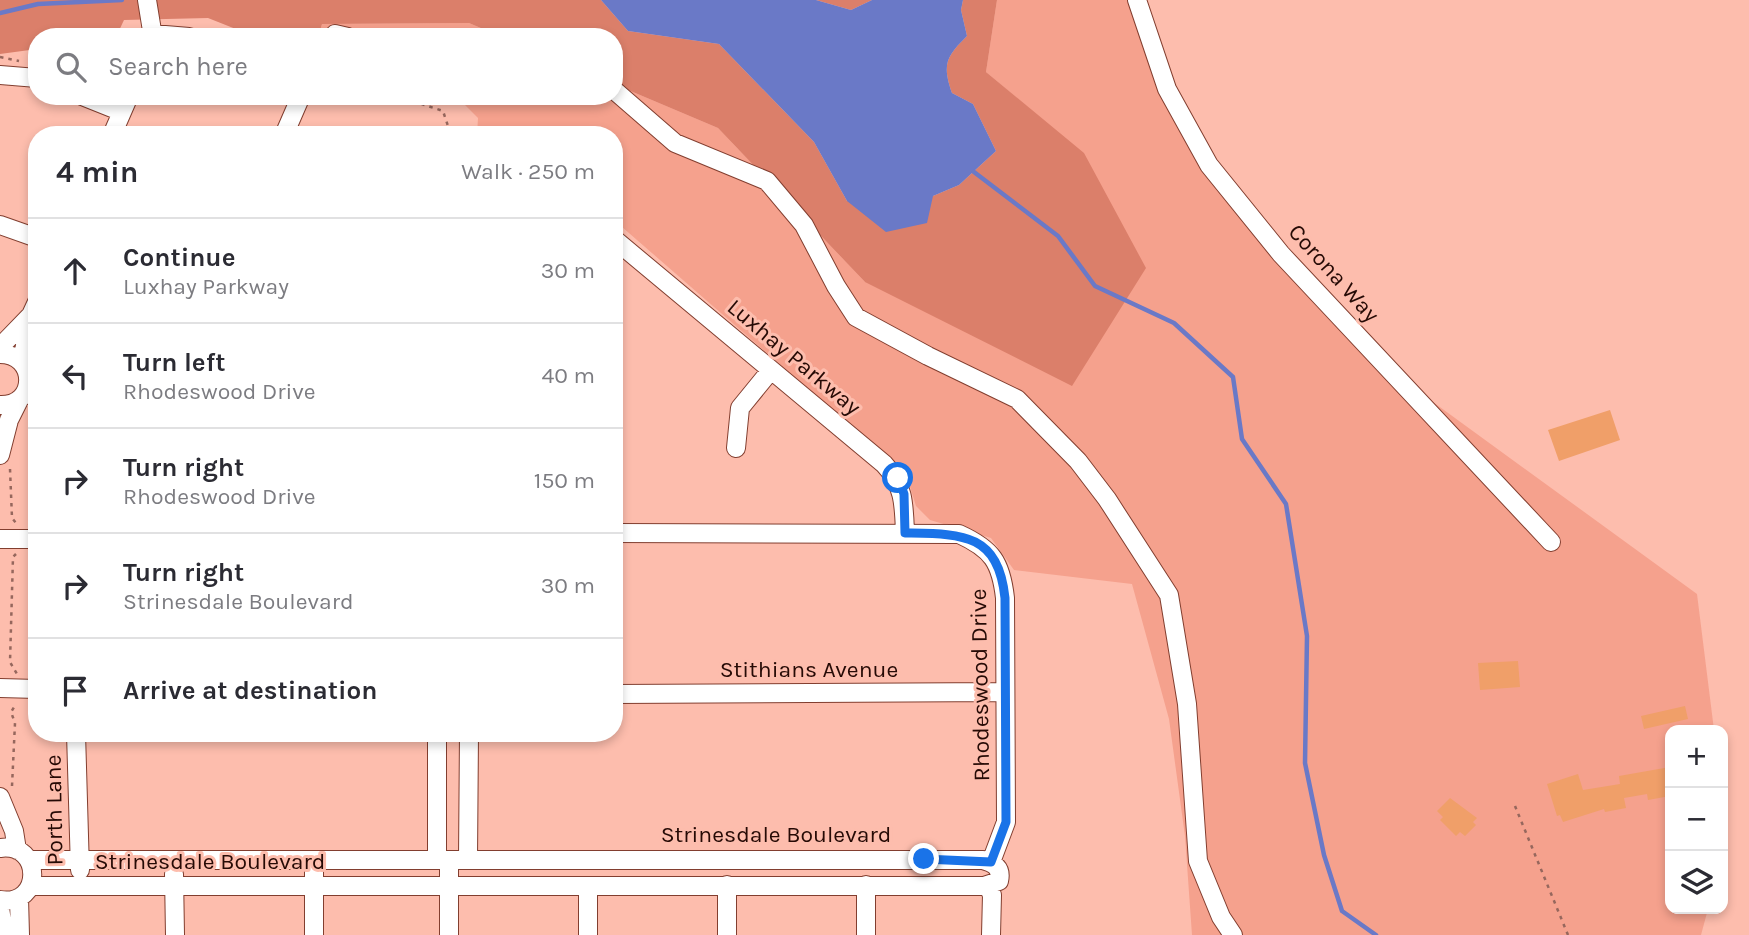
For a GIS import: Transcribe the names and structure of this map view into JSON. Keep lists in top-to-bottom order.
{
  "streets": {
    "street": [
      "Corona Way",
      "Luxhay Parkway",
      "Stithians Avenue",
      "Rhodeswood Drive",
      "Porth Lane",
      "Strinesdale Boulevard"
    ]
  },
  "crossings": [
    ["Luxhay Parkway", "Rhodeswood Drive"],
    ["Stithians Avenue", "Rhodeswood Drive"],
    ["Rhodeswood Drive", "Strinesdale Boulevard"],
    ["Porth Lane", "Strinesdale Boulevard"]
  ],
  "page": {
    "search": "Search here",
    "heading": ["4 min", "Walk · 250 m"],
    "list": [
      ["Continue", "Luxhay Parkway", "30 m"],
      ["Turn left", "Rhodeswood Drive", "40 m"],
      ["Turn right", "Rhodeswood Drive", "150 m"],
      ["Turn right", "Strinesdale Boulevard", "30 m"],
      "Arrive at destination"
    ],
    "map_buttons": ["+", "−"]
  }
}
